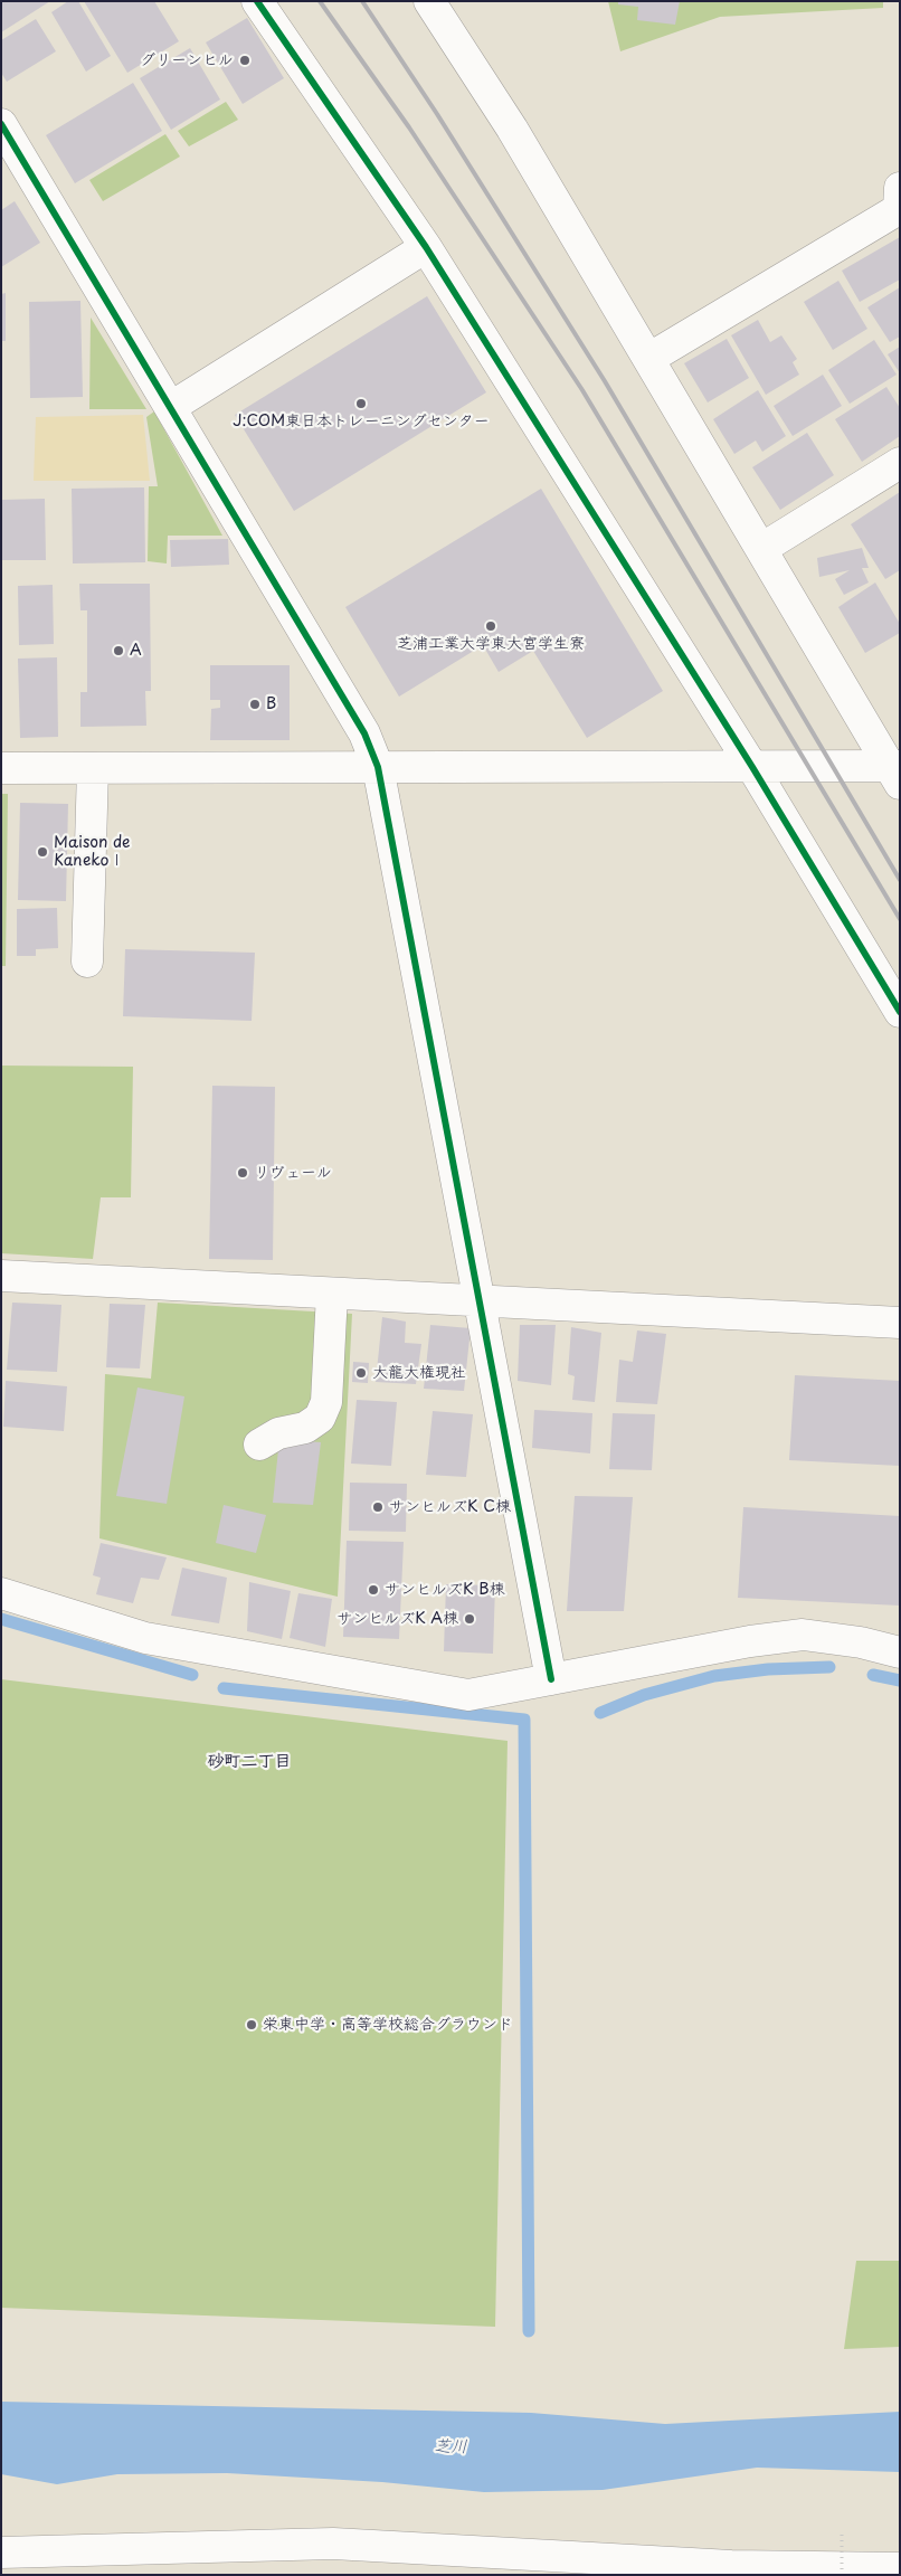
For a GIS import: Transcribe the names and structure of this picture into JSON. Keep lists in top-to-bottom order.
{
  "districts": ["砂町二丁目"],
  "water": ["芝川"],
  "places": [
    "グリーンヒル",
    "J:COM東日本トレーニングセンター",
    "芝浦工業大学東大宮学生寮",
    "A",
    "B",
    "Maison de KanekoⅠ",
    "リヴェール",
    "大龍大権現社",
    "サンヒルズK C棟",
    "サンヒルズK B棟",
    "サンヒルズK A棟",
    "栄東中学・高等学校総合グラウンド"
  ]
}
